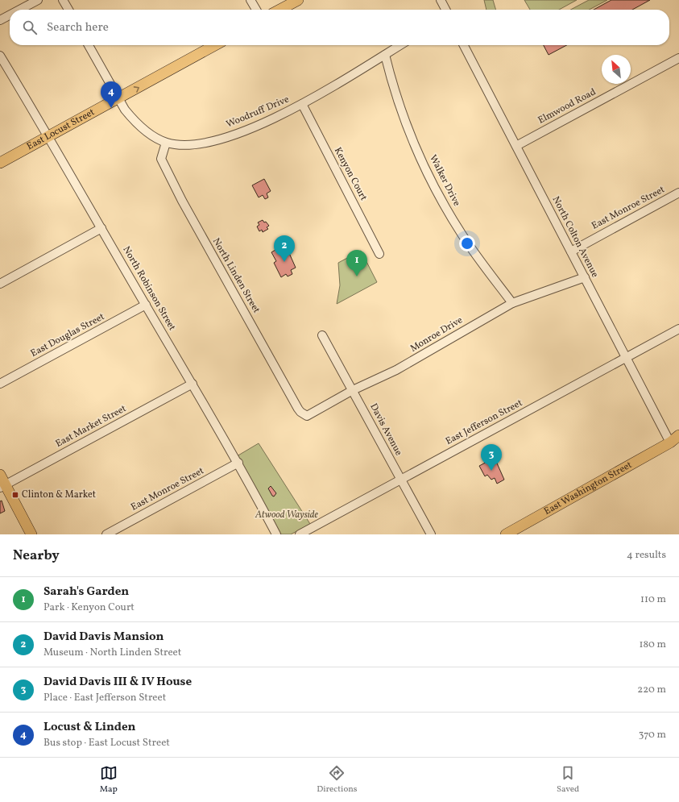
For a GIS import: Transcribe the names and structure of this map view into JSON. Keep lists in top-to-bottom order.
{
  "streets": {
    "main road": ["East Locust Street", "East Washington Street"],
    "street": [
      "Elmwood Road",
      "Woodruff Drive",
      "Kenyon Court",
      "Walker Drive",
      "East Monroe Street",
      "North Colton Avenue",
      "North Linden Street",
      "North Robinson Street",
      "Monroe Drive",
      "East Douglas Street",
      "East Jefferson Street",
      "East Market Street",
      "Davis Avenue"
    ]
  },
  "crossings": [
    ["Elmwood Road", "North Colton Avenue"],
    ["Woodruff Drive", "East Locust Street"],
    ["Woodruff Drive", "Kenyon Court"],
    ["Woodruff Drive", "Walker Drive"],
    ["Woodruff Drive", "North Linden Street"],
    ["East Locust Street", "North Robinson Street"],
    ["Walker Drive", "Monroe Drive"],
    ["East Monroe Street", "North Colton Avenue"],
    ["East Monroe Street", "North Robinson Street"],
    ["North Colton Avenue", "Monroe Drive"],
    ["North Colton Avenue", "East Jefferson Street"],
    ["North Colton Avenue", "East Washington Street"],
    ["North Linden Street", "Monroe Drive"],
    ["North Robinson Street", "East Douglas Street"],
    ["North Robinson Street", "East Market Street"],
    ["Monroe Drive", "Davis Avenue"],
    ["East Jefferson Street", "Davis Avenue"]
  ],
  "one_way": ["East Locust Street"],
  "parks": ["Atwood Wayside"],
  "places": {
    "transit": ["Clinton & Market"]
  },
  "north": "top left",
  "page": {
    "search": "Search here",
    "pins": [
      "4",
      "2",
      "1",
      "3"
    ],
    "heading": ["Nearby", "4 results"],
    "list": [
      {
        "mark": "1",
        "name": "Sarah's Garden",
        "note": "Park · Kenyon Court",
        "value": "110 m"
      },
      {
        "mark": "2",
        "name": "David Davis Mansion",
        "note": "Museum · North Linden Street",
        "value": "180 m"
      },
      {
        "mark": "3",
        "name": "David Davis III & IV House",
        "note": "Place · East Jefferson Street",
        "value": "220 m"
      },
      {
        "mark": "4",
        "name": "Locust & Linden",
        "note": "Bus stop · East Locust Street",
        "value": "370 m"
      }
    ],
    "nav": ["Map", "Directions", "Saved"]
  }
}
